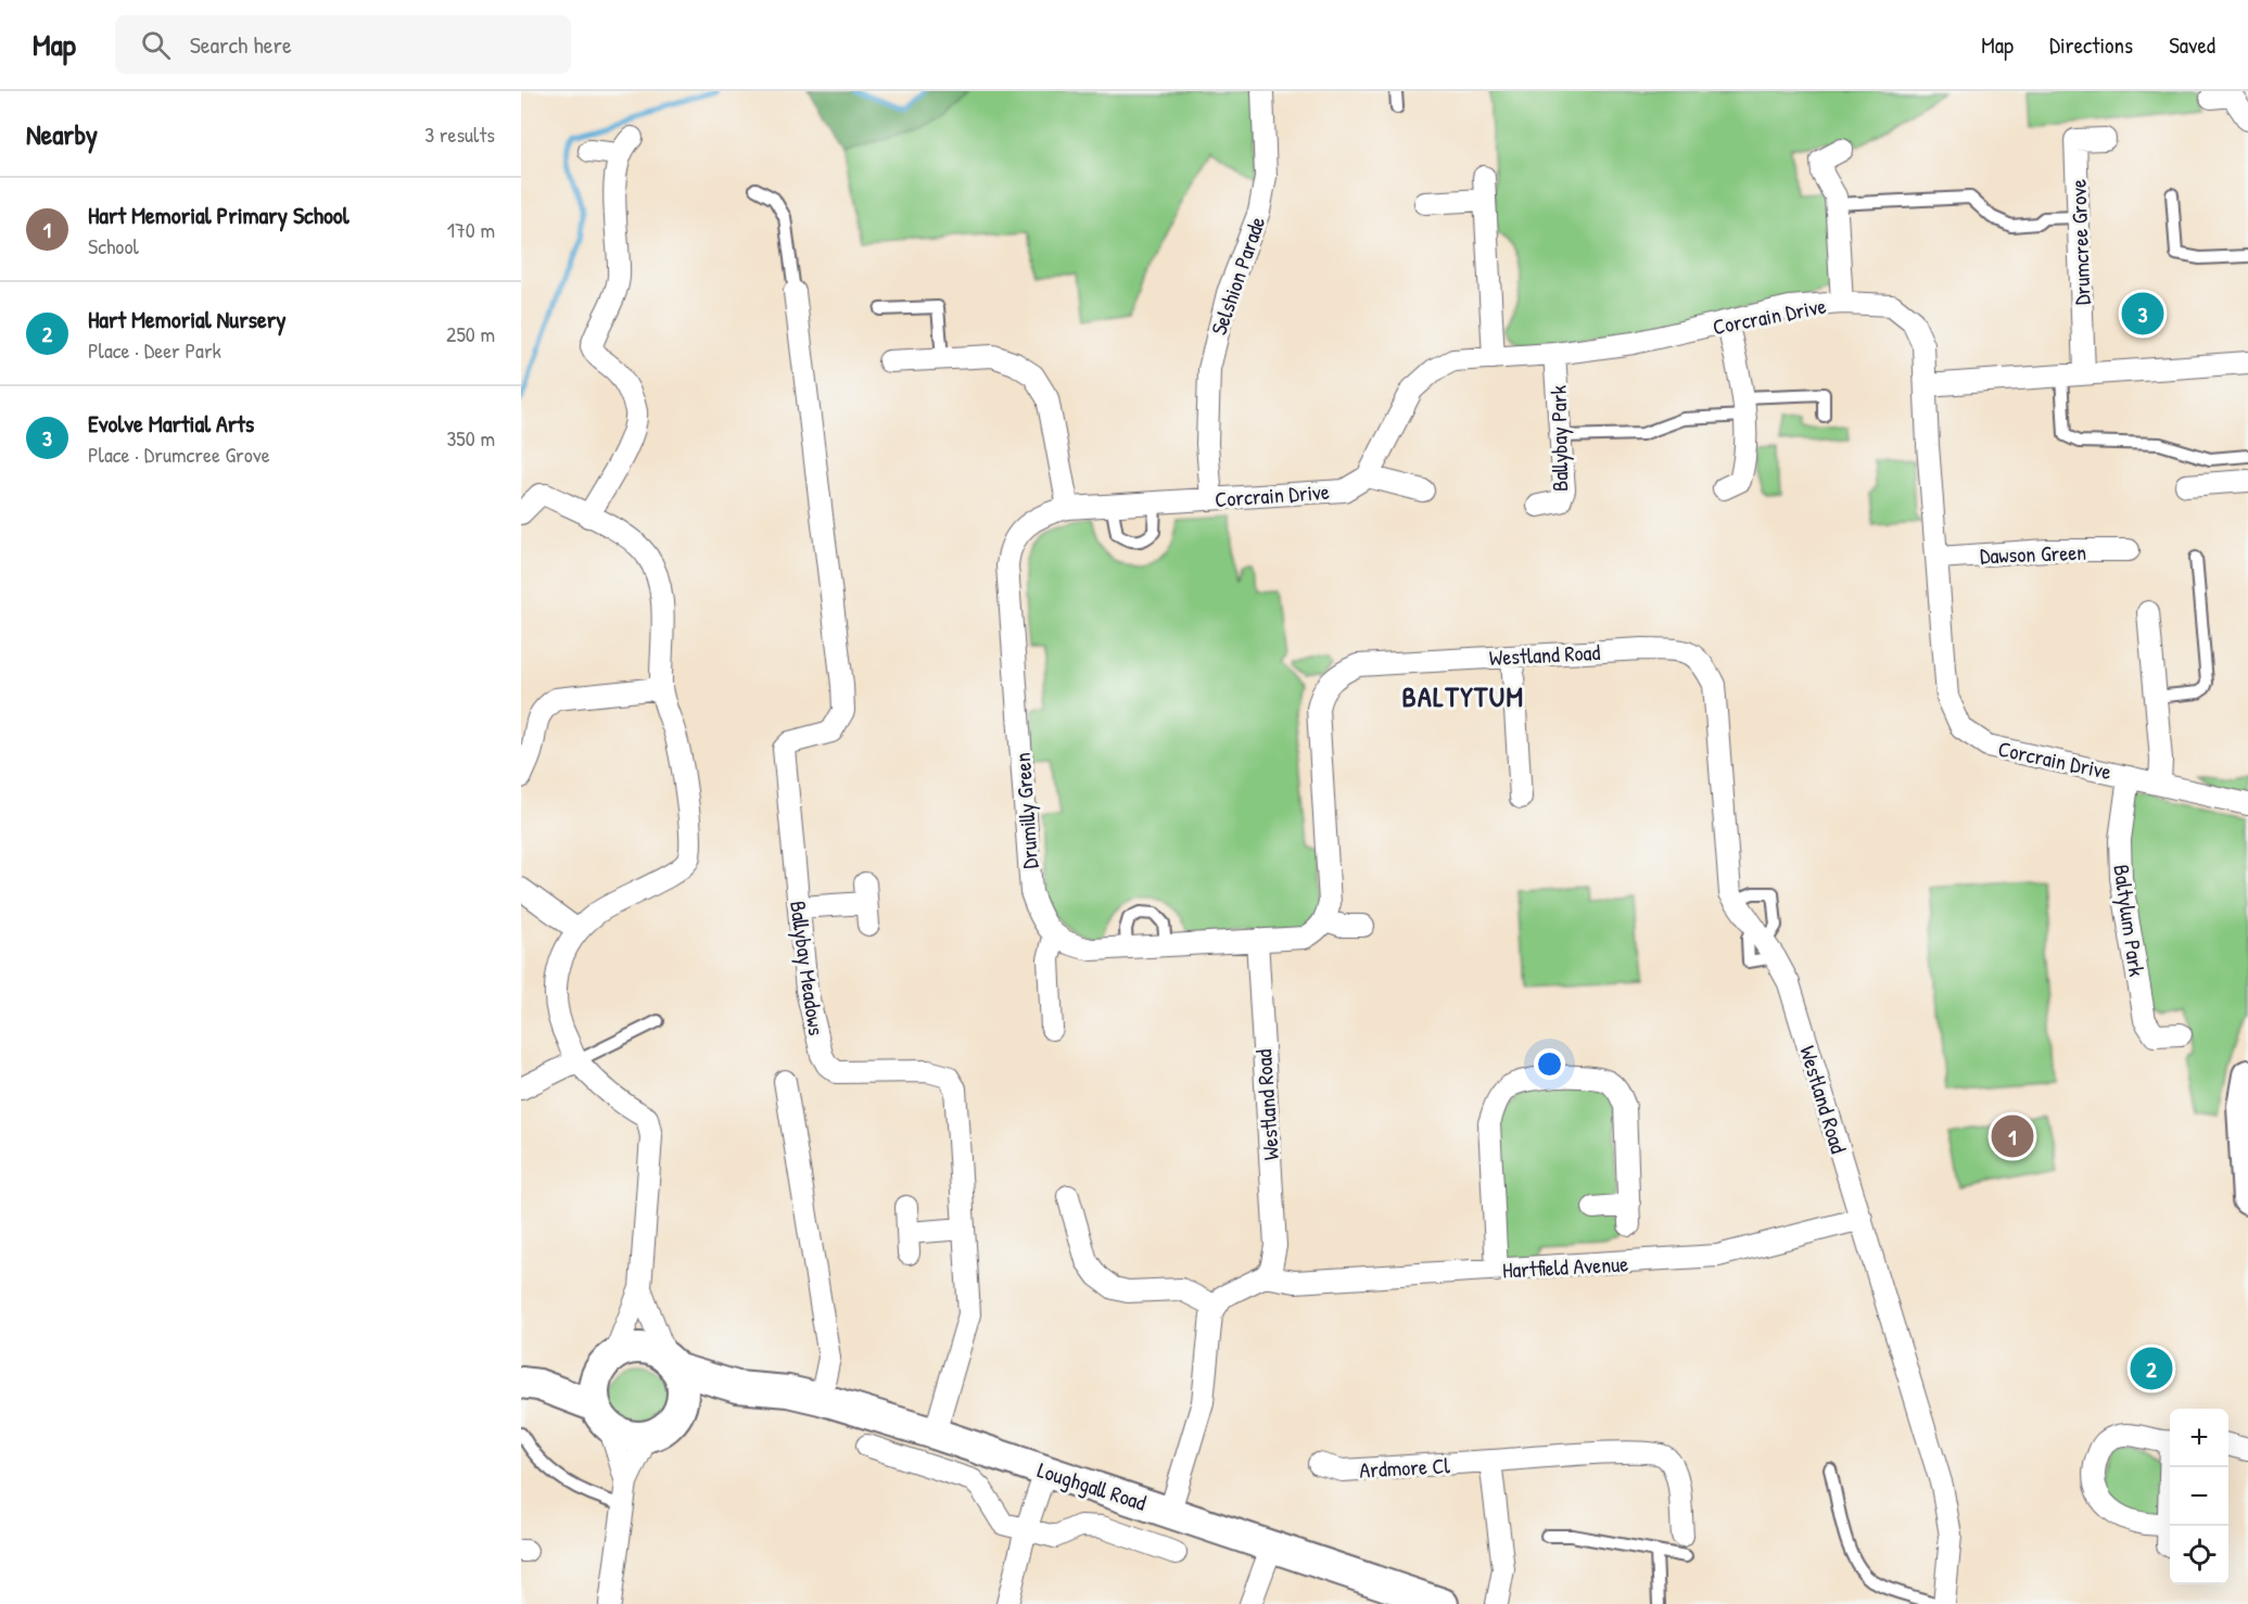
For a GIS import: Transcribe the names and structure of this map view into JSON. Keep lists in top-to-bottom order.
{
  "streets": {
    "main road": ["Loughgall Road"],
    "street": [
      "Drumcree Grove",
      "Selshion Parade",
      "Corcrain Drive",
      "Ballybay Park",
      "Dawson Green",
      "Westland Road",
      "Drumilly Green",
      "Baltylum Park",
      "Ballybay Meadows",
      "Hartfield Avenue",
      "Ardmore Cl"
    ]
  },
  "crossings": [
    ["Selshion Parade", "Corcrain Drive"],
    ["Corcrain Drive", "Ballybay Park"],
    ["Corcrain Drive", "Dawson Green"],
    ["Corcrain Drive", "Drumilly Green"],
    ["Corcrain Drive", "Baltylum Park"],
    ["Westland Road", "Hartfield Avenue"],
    ["Ballybay Meadows", "Loughgall Road"]
  ],
  "districts": ["BALTYTUM"],
  "page": {
    "header": "Map",
    "search": "Search here",
    "nav": ["Map", "Directions", "Saved"],
    "heading": ["Nearby", "3 results"],
    "list": [
      {
        "mark": "1",
        "name": "Hart Memorial Primary School",
        "note": "School",
        "value": "170 m"
      },
      {
        "mark": "2",
        "name": "Hart Memorial Nursery",
        "note": "Place · Deer Park",
        "value": "250 m"
      },
      {
        "mark": "3",
        "name": "Evolve Martial Arts",
        "note": "Place · Drumcree Grove",
        "value": "350 m"
      }
    ],
    "pins": ["3", "1", "2"],
    "map_buttons": ["+", "−"]
  }
}
